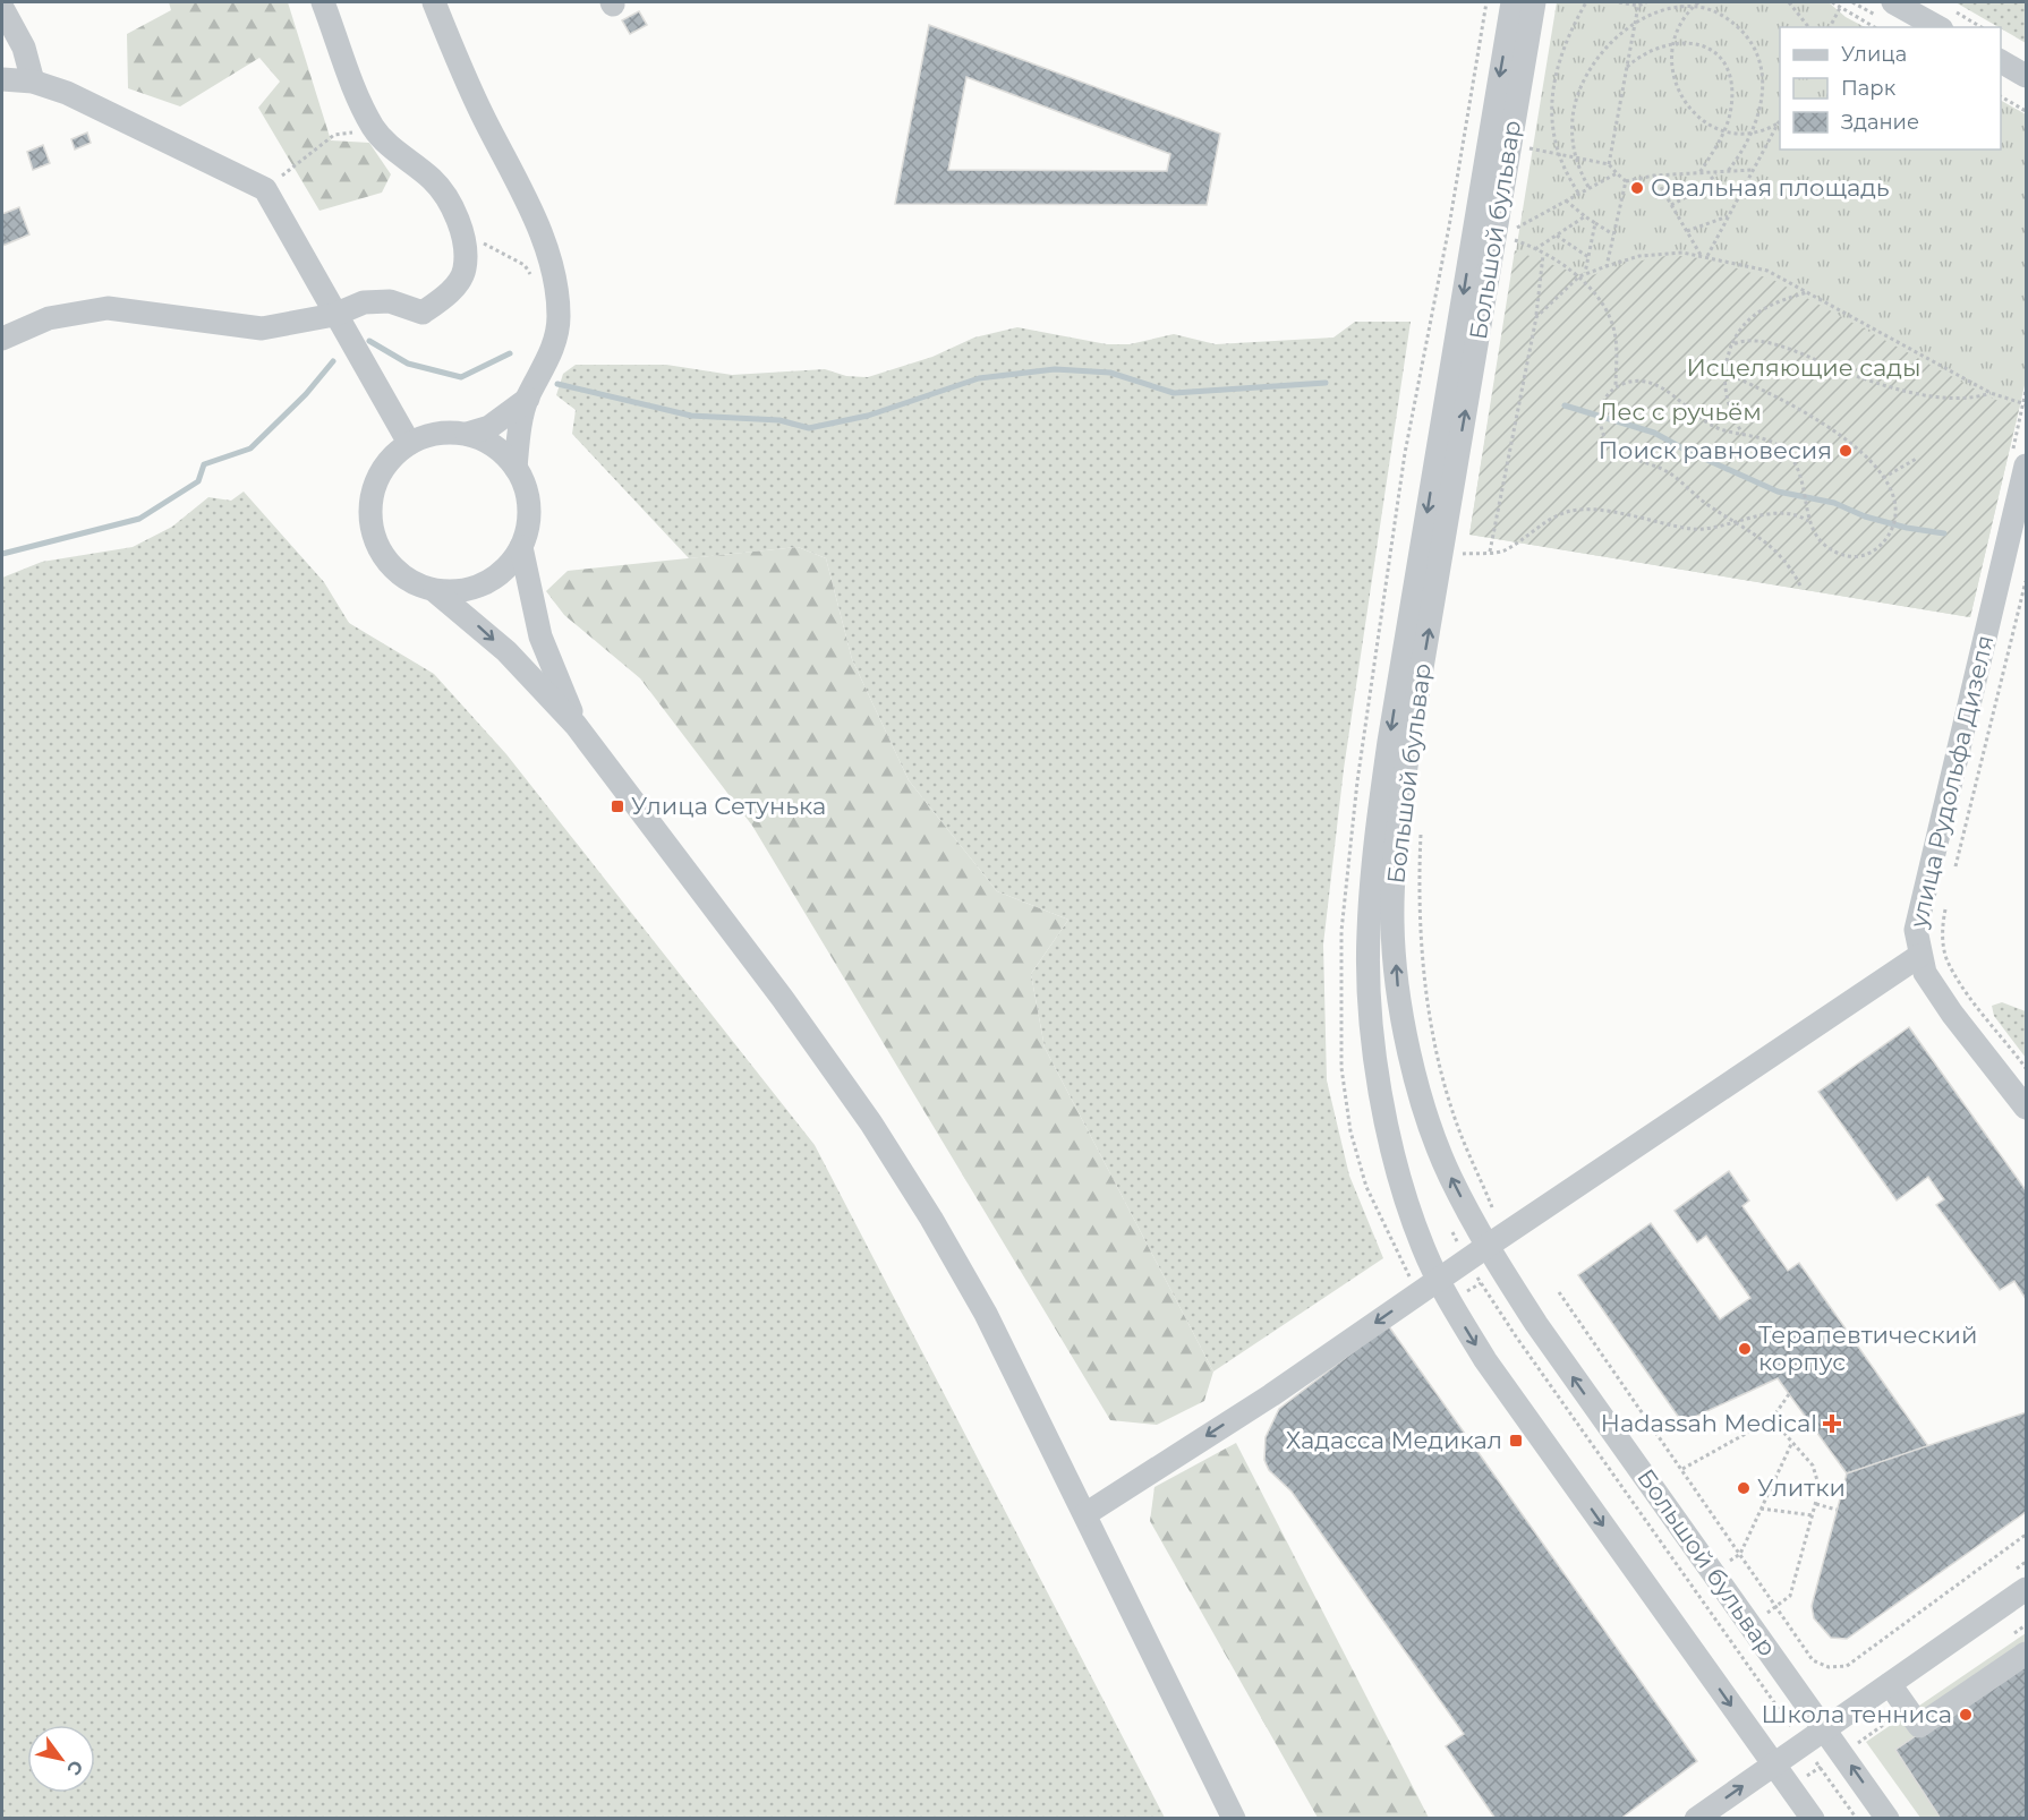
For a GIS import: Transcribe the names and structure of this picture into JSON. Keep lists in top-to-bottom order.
{
  "streets": {
    "street": ["Большой бульвар", "улица Рудольфа Дизеля"]
  },
  "parks": ["Исцеляющие сады", "Лес с ручьём"],
  "places": {
    "other": [
      "Овальная площадь",
      "Поиск равновесия",
      "Терапевтический корпус",
      "Улитки",
      "Школа тенниса"
    ],
    "transit": ["Улица Сетунька", "Хадасса Медикал"],
    "health": ["Hadassah Medical"]
  },
  "legend": ["Улица", "Парк", "Здание"],
  "north": "bottom right"
}
